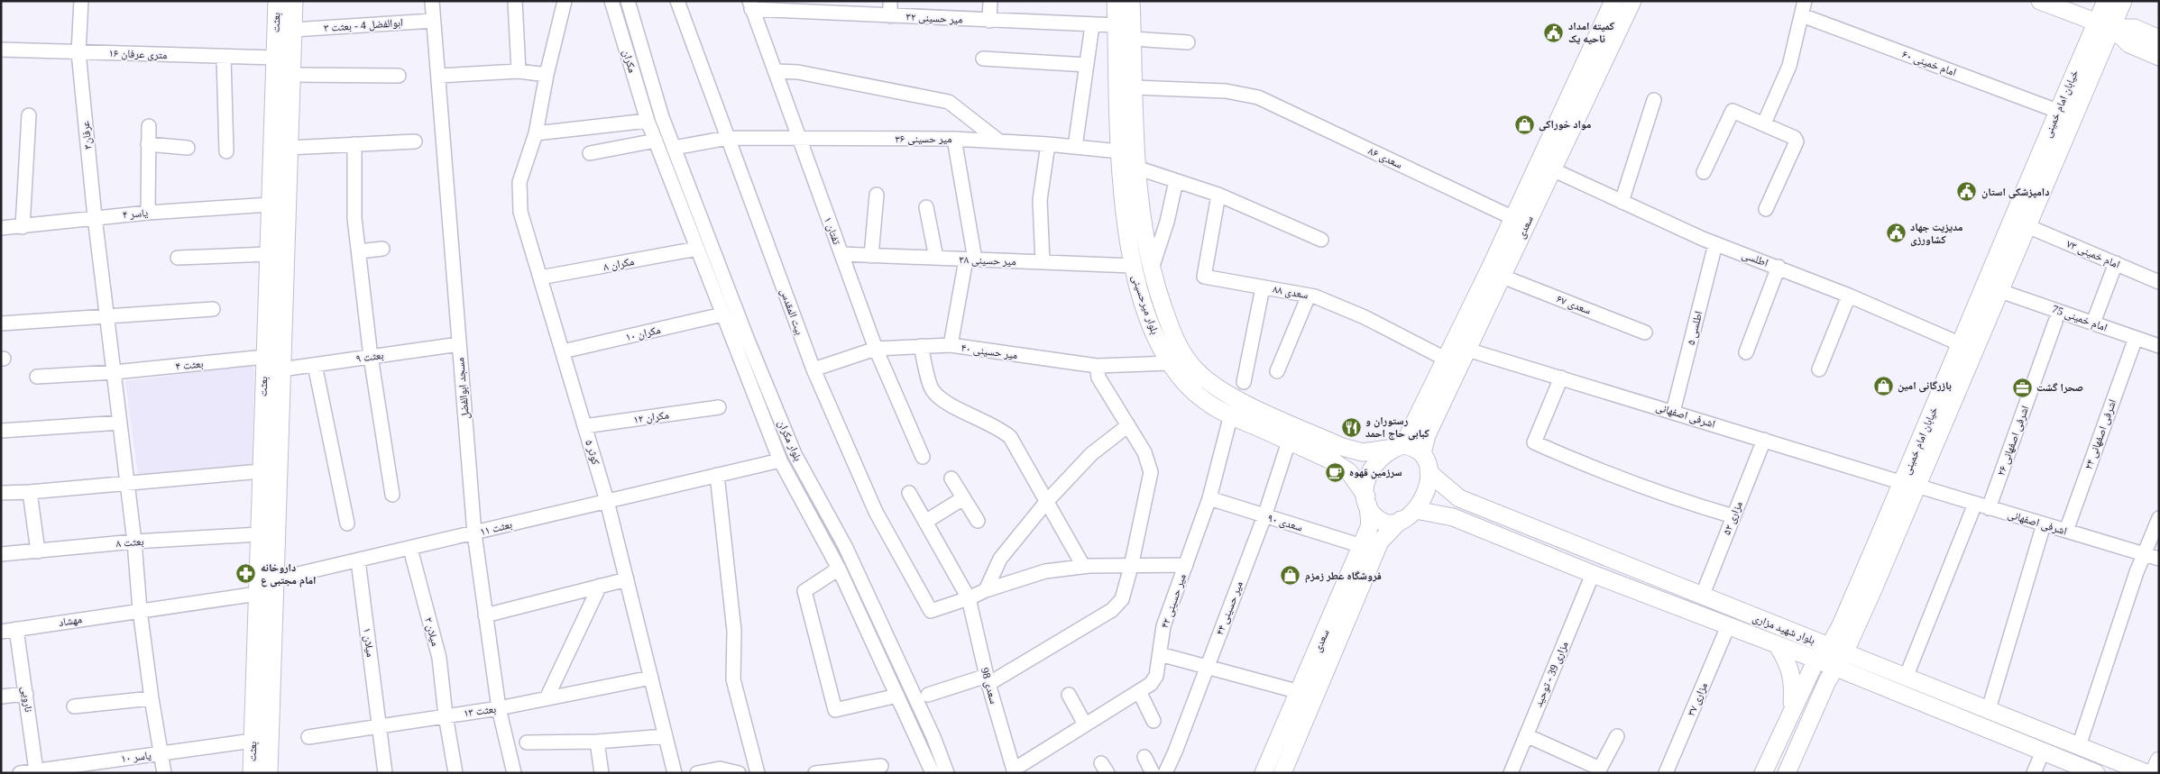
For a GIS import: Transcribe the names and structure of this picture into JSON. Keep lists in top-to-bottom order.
{
  "streets": {
    "main road": [
      "بعثت",
      "خیابان امام خمینی",
      "سعدی",
      "بلوار میرحسینی",
      "بلوار شهید مزاری"
    ],
    "street": [
      "میر حسینی ۳۲",
      "ابوالفضل 4 - بعثت ۳",
      "۱۶ متری عرفان",
      "مکران",
      "امام خمینی ۶۰",
      "عرفان۳",
      "میر حسینی ۳۶",
      "سعدی ۸۶",
      "یاسر ۴",
      "تفتان ۱",
      "امام خمینی ۷۳",
      "اطلسی",
      "میر حسینی ۳۸",
      "مکران ۸",
      "سعدی ۸۸",
      "سعدی ۶۷",
      "بیت المقدس",
      "امام خمینی 75",
      "اطلسی ۵",
      "مکران ۱۰",
      "میر حسینی ۴۰",
      "بعثت ۹",
      "بعثت ۴",
      "مسجد ابوالفضل",
      "اشرفی اصفهانی",
      "مکران ۱۲",
      "اشرفی اصفهانی ۲۴",
      "بلوار مکران",
      "اشرفی اصفهانی ۲۶",
      "کوثر ۵",
      "مزاری ۵۲",
      "سعدی ۹۰",
      "بعثت ۱۱",
      "بعثت ۸",
      "میر حسینی ۴۲",
      "میر حسینی ۴۴",
      "مهشاد",
      "میلان ۲",
      "میلان ۱",
      "مزاری 39 - توحید",
      "سعدی 98",
      "نارویی",
      "مزاری ۳۷",
      "بعثت ۱۳",
      "یاسر ۱۰"
    ]
  },
  "crossings": [
    ["میر حسینی ۳۲", "تفتان ۱"],
    ["میر حسینی ۳۲", "بلوار میرحسینی"],
    ["بعثت", "ابوالفضل 4 - بعثت ۳"],
    ["بعثت", "۱۶ متری عرفان"],
    ["بعثت", "یاسر ۴"],
    ["بعثت", "بعثت ۹"],
    ["بعثت", "بعثت ۴"],
    ["بعثت", "بعثت ۱۱"],
    ["بعثت", "بعثت ۸"],
    ["بعثت", "مهشاد"],
    ["بعثت", "یاسر ۱۰"],
    ["ابوالفضل 4 - بعثت ۳", "مسجد ابوالفضل"],
    ["۱۶ متری عرفان", "عرفان۳"],
    ["مکران", "بلوار مکران"],
    ["امام خمینی ۶۰", "خیابان امام خمینی"],
    ["خیابان امام خمینی", "امام خمینی ۷۳"],
    ["خیابان امام خمینی", "اطلسی"],
    ["خیابان امام خمینی", "امام خمینی 75"],
    ["خیابان امام خمینی", "اشرفی اصفهانی"],
    ["خیابان امام خمینی", "بلوار شهید مزاری"],
    ["عرفان۳", "یاسر ۴"],
    ["عرفان۳", "بعثت ۴"],
    ["عرفان۳", "بعثت ۸"],
    ["عرفان۳", "مهشاد"],
    ["عرفان۳", "یاسر ۱۰"],
    ["میر حسینی ۳۶", "تفتان ۱"],
    ["میر حسینی ۳۶", "بلوار میرحسینی"],
    ["میر حسینی ۳۶", "بیت المقدس"],
    ["میر حسینی ۳۶", "بلوار مکران"],
    ["سعدی ۸۶", "سعدی"],
    ["سعدی ۸۶", "بلوار میرحسینی"],
    ["سعدی", "اطلسی"],
    ["سعدی", "سعدی ۸۸"],
    ["سعدی", "بلوار میرحسینی"],
    ["سعدی", "سعدی ۶۷"],
    ["سعدی", "اشرفی اصفهانی"],
    ["سعدی", "سعدی ۹۰"],
    ["سعدی", "بلوار شهید مزاری"],
    ["تفتان ۱", "میر حسینی ۳۸"],
    ["تفتان ۱", "میر حسینی ۴۰"],
    ["اطلسی", "اطلسی ۵"],
    ["میر حسینی ۳۸", "بلوار میرحسینی"],
    ["مکران ۸", "بلوار مکران"],
    ["مکران ۸", "کوثر ۵"],
    ["بلوار میرحسینی", "میر حسینی ۴۰"],
    ["بلوار میرحسینی", "میر حسینی ۴۲"],
    ["بلوار میرحسینی", "میر حسینی ۴۴"],
    ["بلوار میرحسینی", "بلوار شهید مزاری"],
    ["بیت المقدس", "میر حسینی ۴۰"],
    ["بیت المقدس", "سعدی 98"],
    ["امام خمینی 75", "اشرفی اصفهانی ۲۴"],
    ["اطلسی ۵", "اشرفی اصفهانی"],
    ["مکران ۱۰", "بلوار مکران"],
    ["مکران ۱۰", "کوثر ۵"],
    ["بعثت ۹", "مسجد ابوالفضل"],
    ["مسجد ابوالفضل", "بعثت ۱۱"],
    ["مسجد ابوالفضل", "بعثت ۱۳"],
    ["اشرفی اصفهانی", "اشرفی اصفهانی ۲۴"],
    ["اشرفی اصفهانی", "اشرفی اصفهانی ۲۶"],
    ["اشرفی اصفهانی", "مزاری ۵۲"],
    ["مکران ۱۲", "کوثر ۵"],
    ["بلوار مکران", "بعثت ۱۱"],
    ["کوثر ۵", "بعثت ۱۱"],
    ["کوثر ۵", "بعثت ۱۳"],
    ["مزاری ۵۲", "بلوار شهید مزاری"],
    ["سعدی ۹۰", "میر حسینی ۴۲"],
    ["سعدی ۹۰", "میر حسینی ۴۴"],
    ["بعثت ۱۱", "میلان ۲"],
    ["بعثت ۱۱", "میلان ۱"],
    ["میر حسینی ۴۲", "سعدی 98"],
    ["مهشاد", "نارویی"],
    ["بلوار شهید مزاری", "مزاری 39 - توحید"],
    ["بلوار شهید مزاری", "مزاری ۳۷"],
    ["میلان ۲", "بعثت ۱۳"],
    ["میلان ۱", "بعثت ۱۳"],
    ["نارویی", "یاسر ۱۰"]
  ],
  "places": {
    "public building": ["کمیته امداد ناحیه یک", "دامپزشکی استان", "مدیزیت جهاد کشاورزی"],
    "shop": ["مواد خوراکی", "بازرگانی امین", "فروشگاه عطر زمزم"],
    "office": ["صحرا گشت"],
    "restaurant": ["رستوران و کبابی حاج احمد"],
    "cafe": ["سرزمین قهوه"],
    "pharmacy": ["داروخانه امام مجتبی ع"]
  }
}
